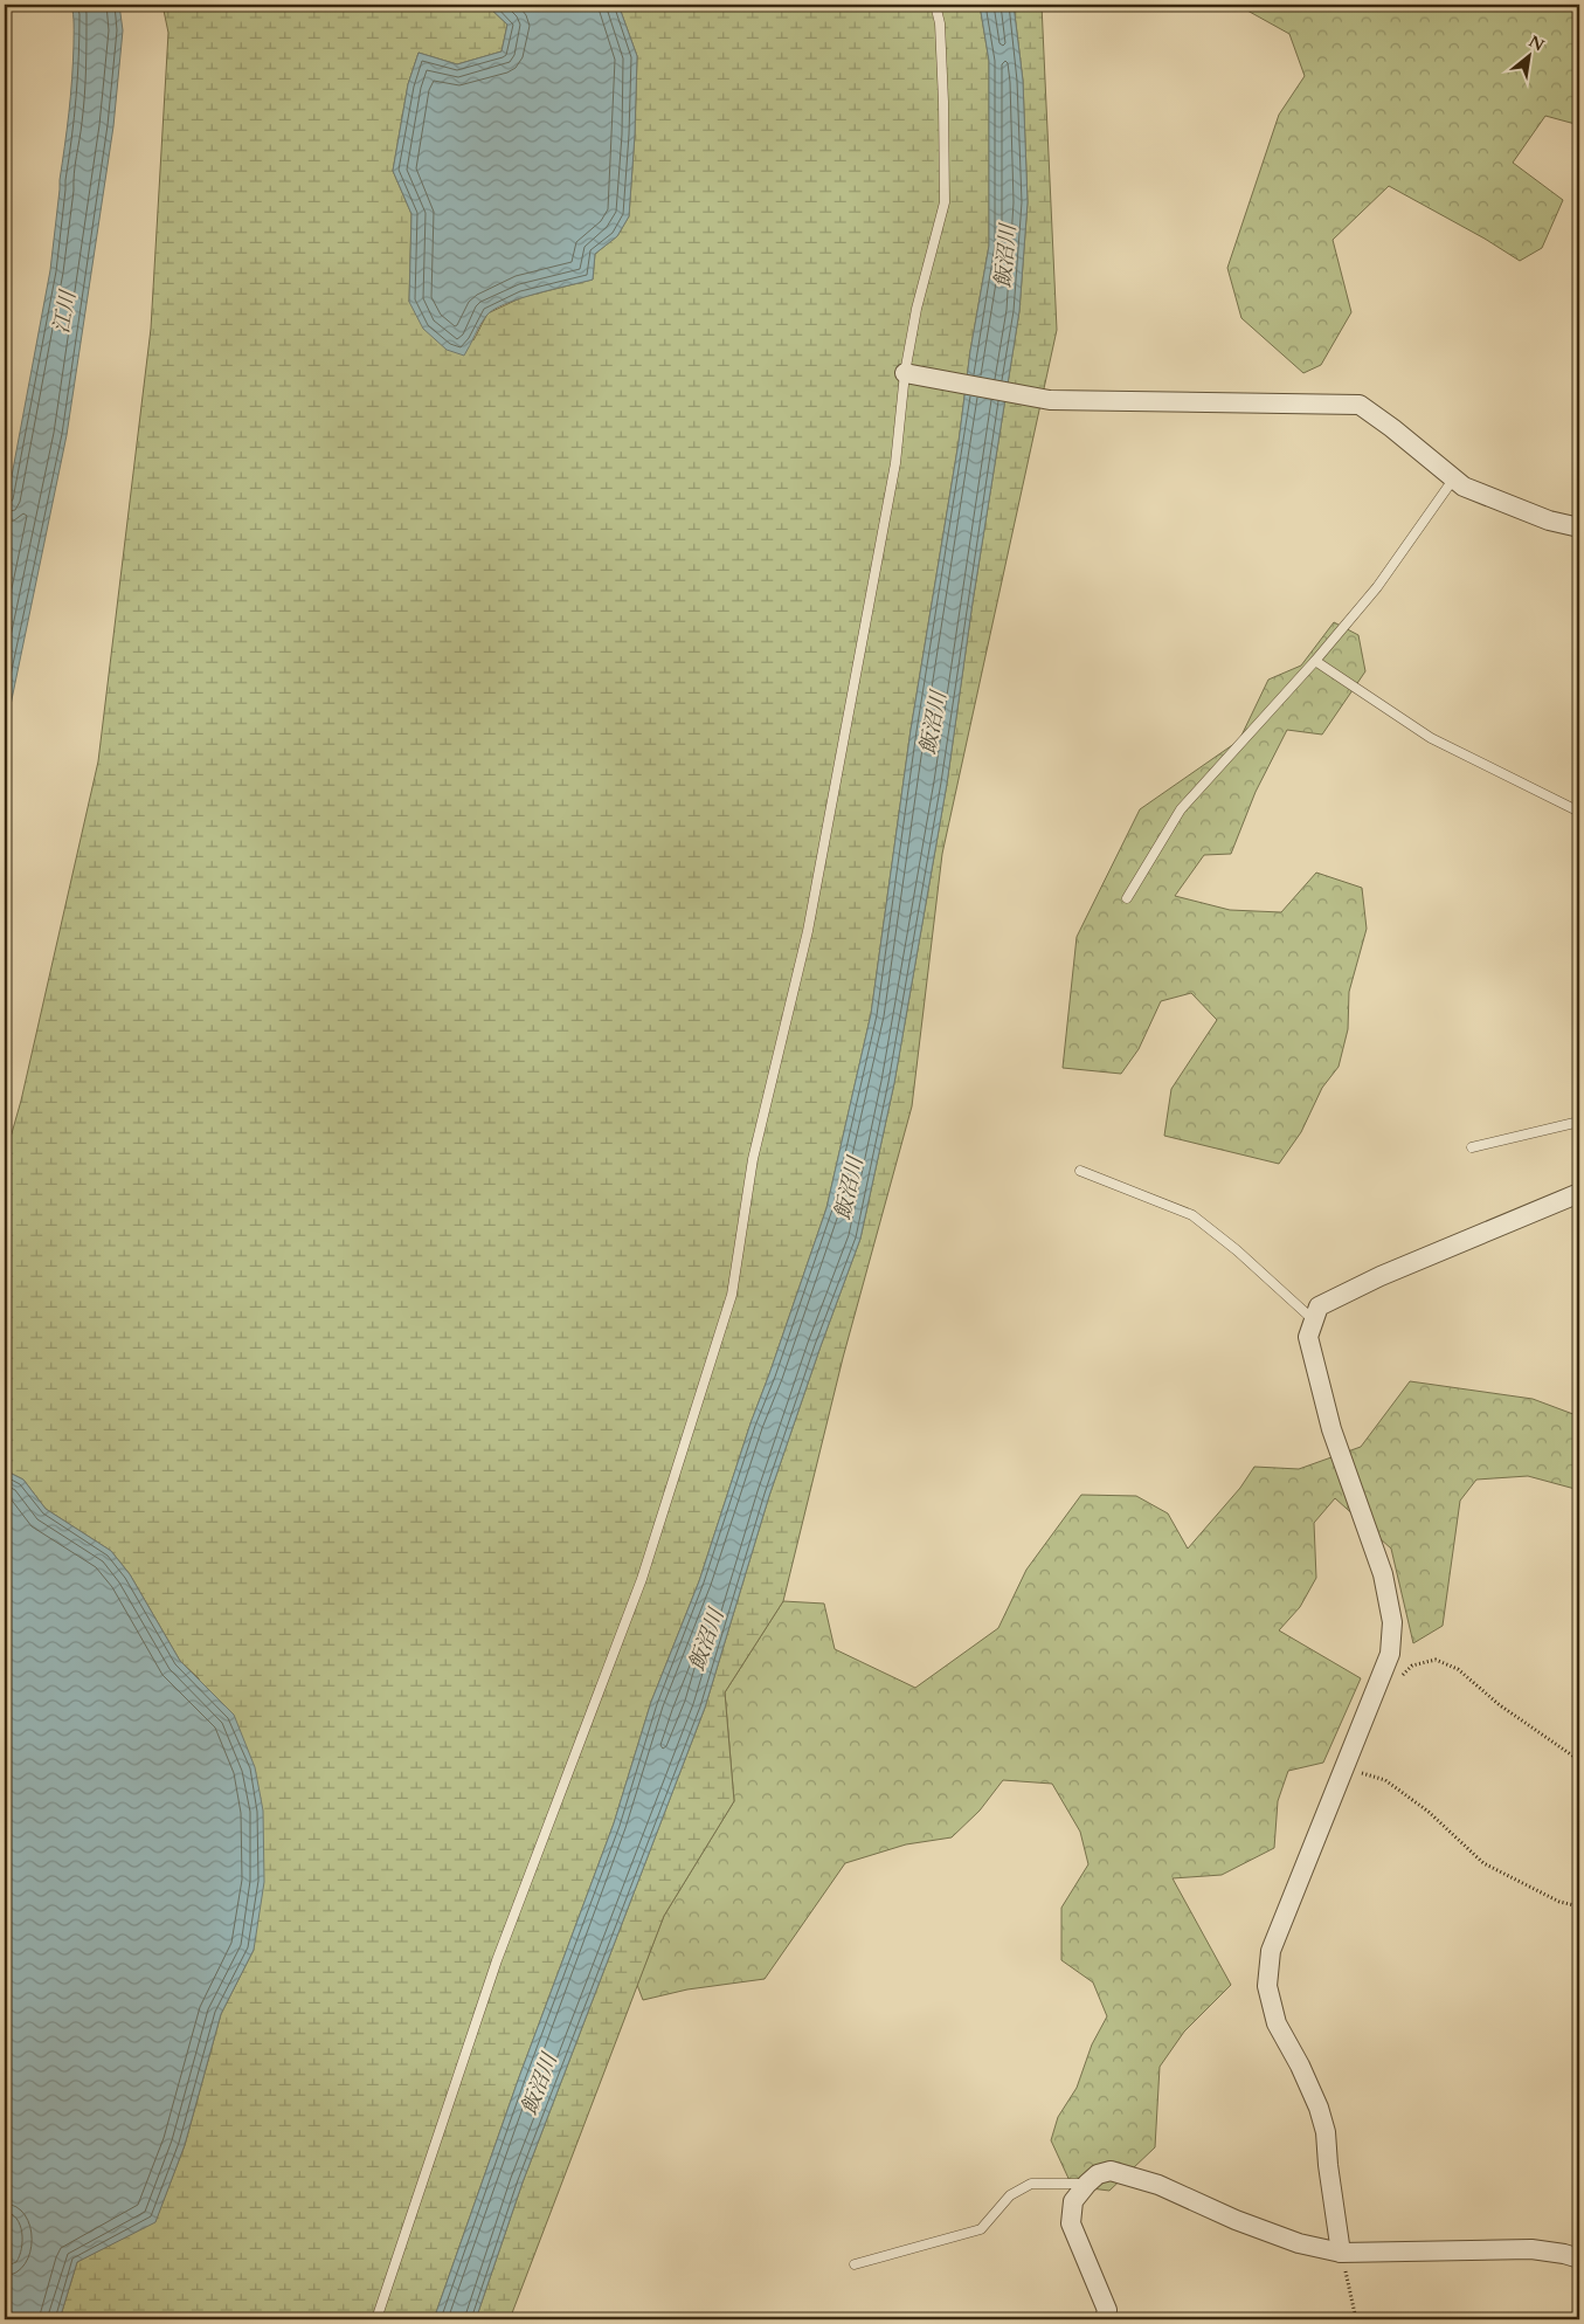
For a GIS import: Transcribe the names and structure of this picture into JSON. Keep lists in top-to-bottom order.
{
  "water": ["飯沼川", "江川"],
  "north": "top right"
}
